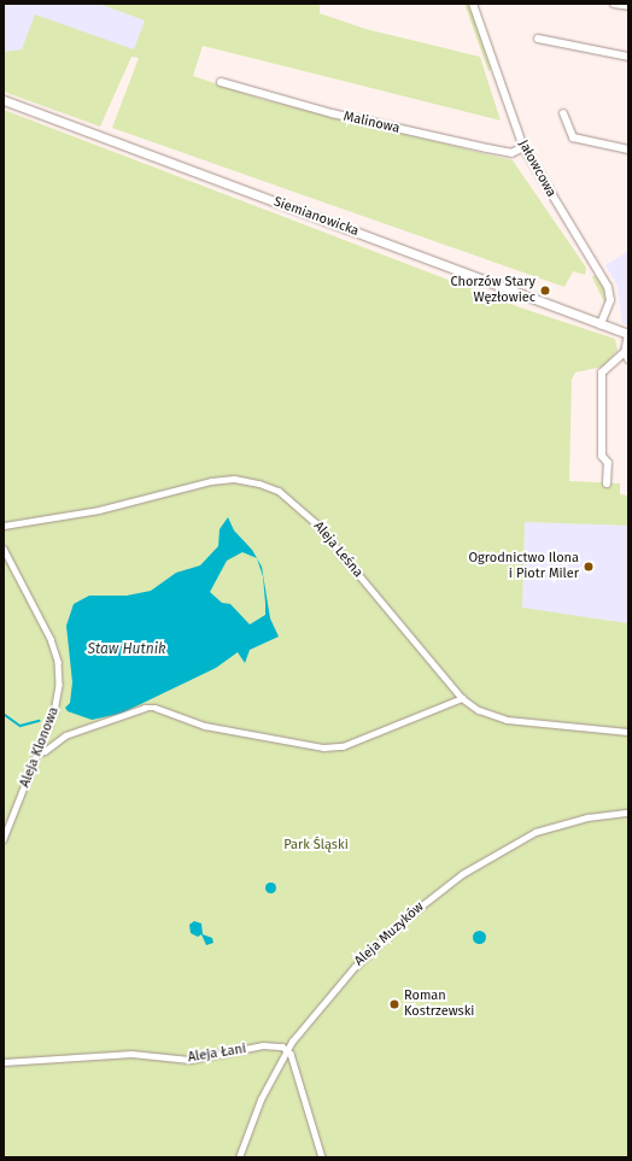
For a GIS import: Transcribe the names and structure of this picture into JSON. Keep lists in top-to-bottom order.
{
  "streets": {
    "street": [
      "Malinowa",
      "Jałowcowa",
      "Siemianowicka",
      "Aleja Leśna",
      "Aleja Klonowa",
      "Aleja Muzyków",
      "Aleja Łani"
    ]
  },
  "crossings": [
    ["Malinowa", "Jałowcowa"],
    ["Jałowcowa", "Siemianowicka"],
    ["Aleja Muzyków", "Aleja Łani"]
  ],
  "water": ["Staw Hutnik"],
  "parks": ["Park Śląski"],
  "places": ["Chorzów Stary Węzłowiec", "Ogrodnictwo Ilona i Piotr Miler", "Roman Kostrzewski"]
}
